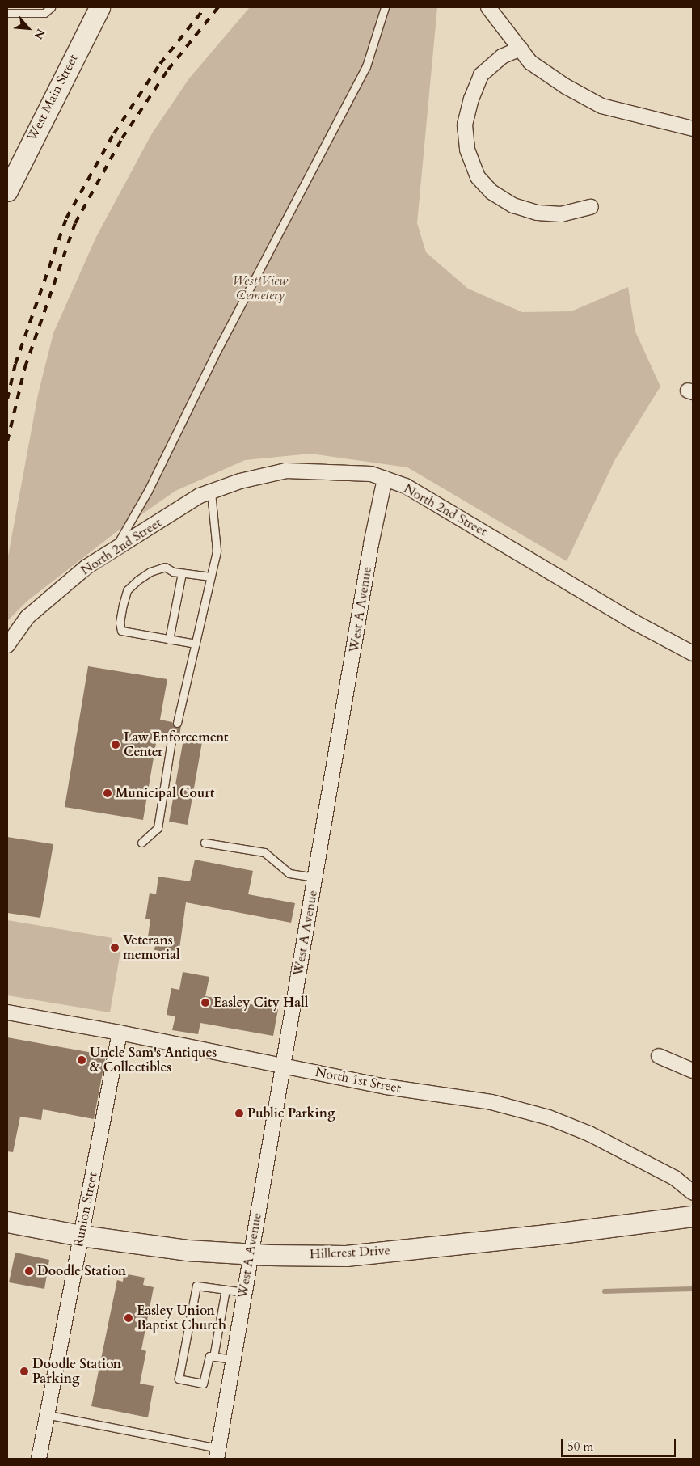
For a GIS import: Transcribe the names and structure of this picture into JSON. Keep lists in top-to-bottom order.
{
  "streets": {
    "street": [
      "West Main Street",
      "North 2nd Street",
      "West A Avenue",
      "North 1st Street",
      "Runion Street",
      "Hillcrest Drive"
    ]
  },
  "crossings": [
    ["North 2nd Street", "West A Avenue"],
    ["West A Avenue", "North 1st Street"],
    ["West A Avenue", "Hillcrest Drive"],
    ["North 1st Street", "Runion Street"],
    ["Runion Street", "Hillcrest Drive"]
  ],
  "parks": ["West View Cemetery"],
  "places": [
    "Law Enforcement Center",
    "Municipal Court",
    "Veterans memorial",
    "Easley City Hall",
    "Uncle Sam's Antiques & Collectibles",
    "Public Parking",
    "Doodle Station",
    "Easley Union Baptist Church",
    "Doodle Station Parking"
  ],
  "scale_bar": "50 m",
  "north": "bottom right"
}
